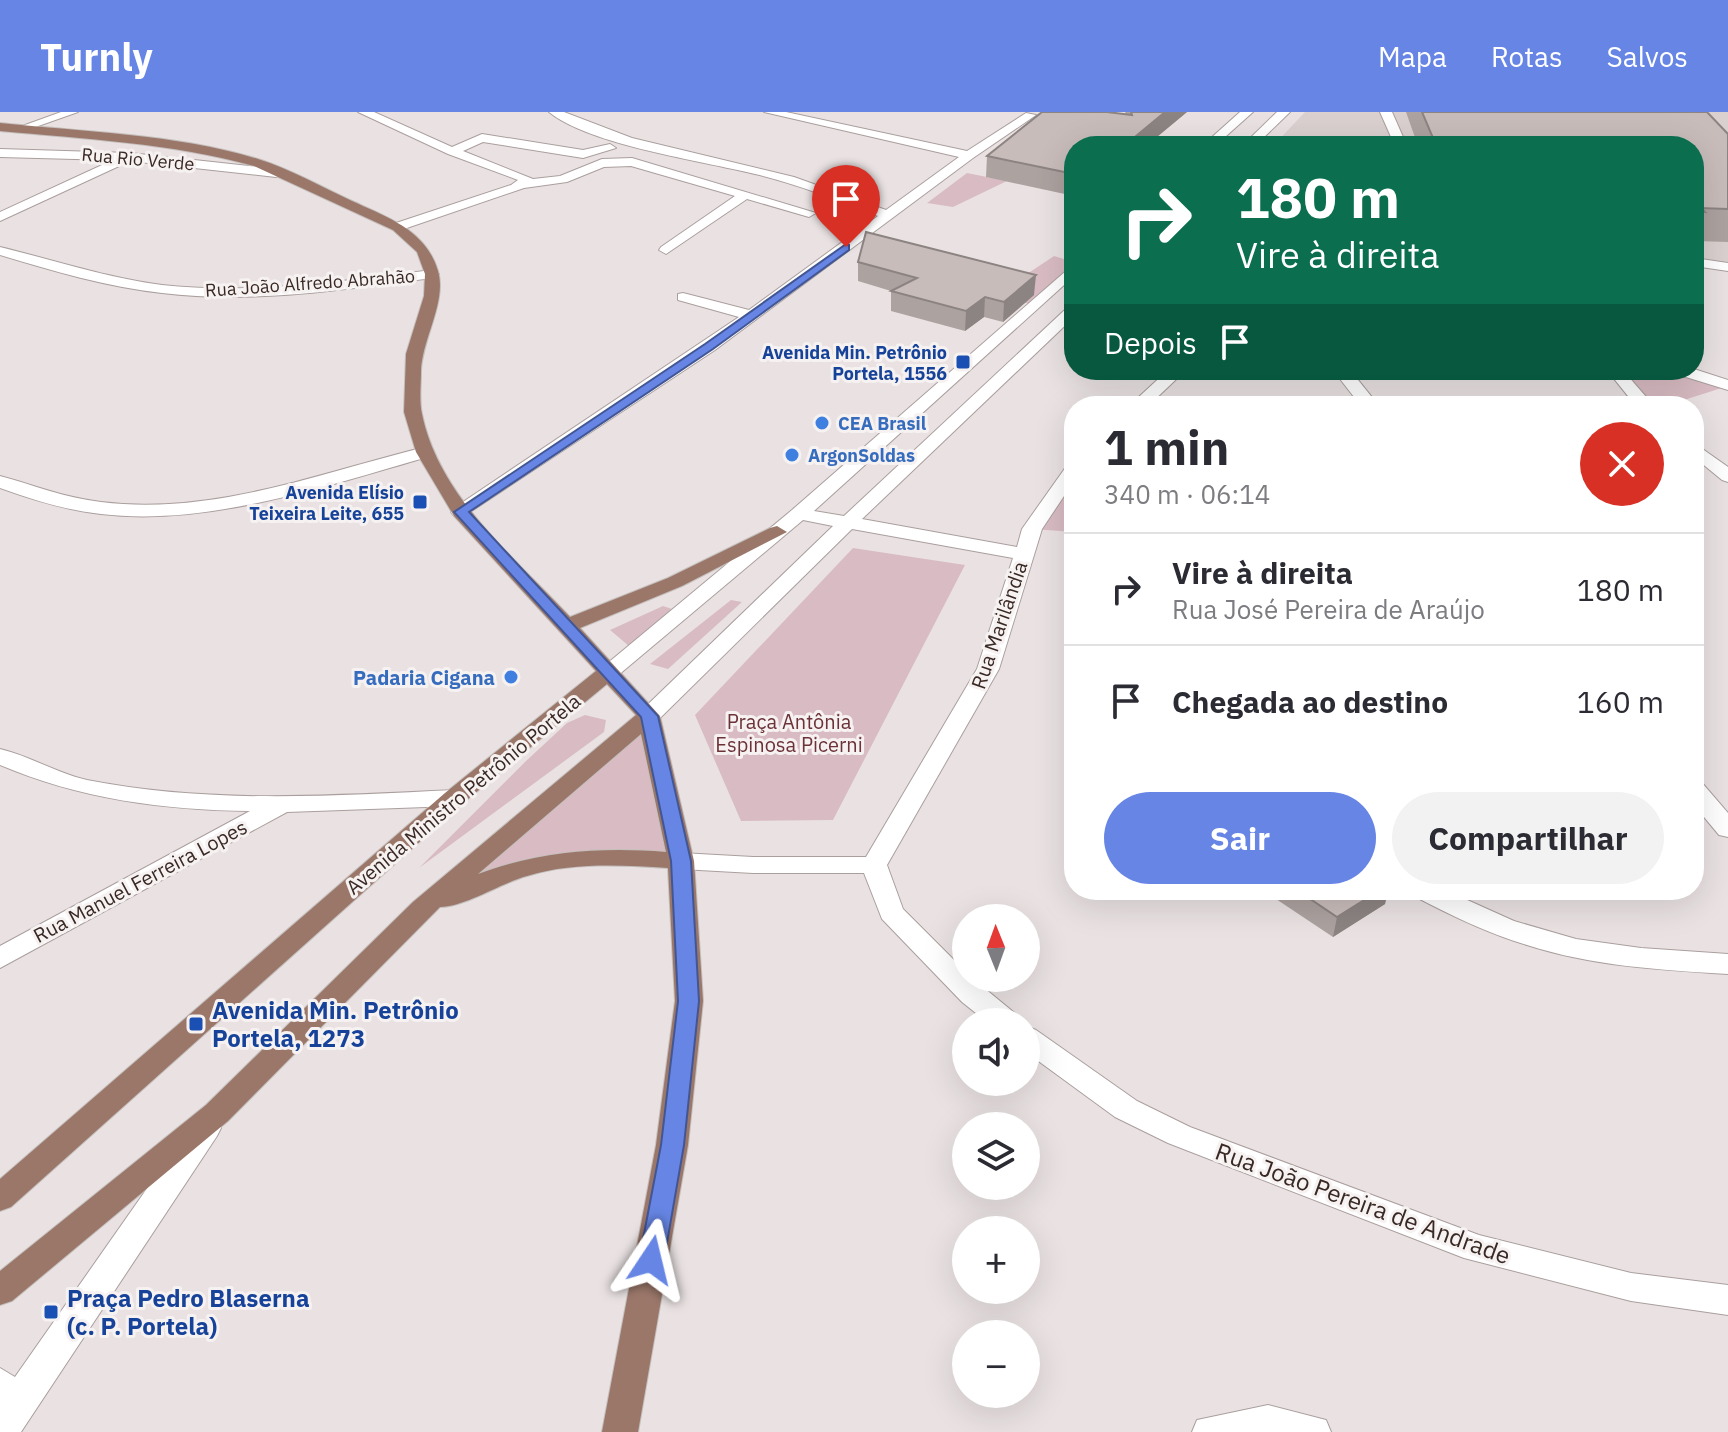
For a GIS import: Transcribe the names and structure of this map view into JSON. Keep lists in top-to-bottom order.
{
  "streets": {
    "main road": ["Avenida Ministro Petrônio Portela"],
    "street": [
      "Rua Rio Verde",
      "Rua João Alfredo Abrahão",
      "Rua Marilândia",
      "Rua Manuel Ferreira Lopes",
      "Rua João Pereira de Andrade"
    ]
  },
  "parks": ["Praça Antônia Espinosa Picerni"],
  "places": {
    "transit": [
      "Avenida Min. Petrônio Portela, 1556",
      "Avenida Elísio Teixeira Leite, 655",
      "Avenida Min. Petrônio Portela, 1273",
      "Praça Pedro Blaserna (c. P. Portela)"
    ],
    "other": ["CEA Brasil", "ArgonSoldas", "Padaria Cigana"]
  },
  "north": "top",
  "page": {
    "header": "Turnly",
    "nav": ["Mapa", "Rotas", "Salvos"],
    "turn": ["180 m", "Vire à direita"],
    "then": "Depois",
    "heading": ["1 min", "340 m · 06:14"],
    "list": [
      {
        "name": "Vire à direita",
        "note": "Rua José Pereira de Araújo",
        "value": "180 m"
      },
      {
        "name": "Chegada ao destino",
        "value": "160 m"
      }
    ],
    "buttons": ["Sair", "Compartilhar"],
    "map_buttons": ["+", "−"]
  }
}
